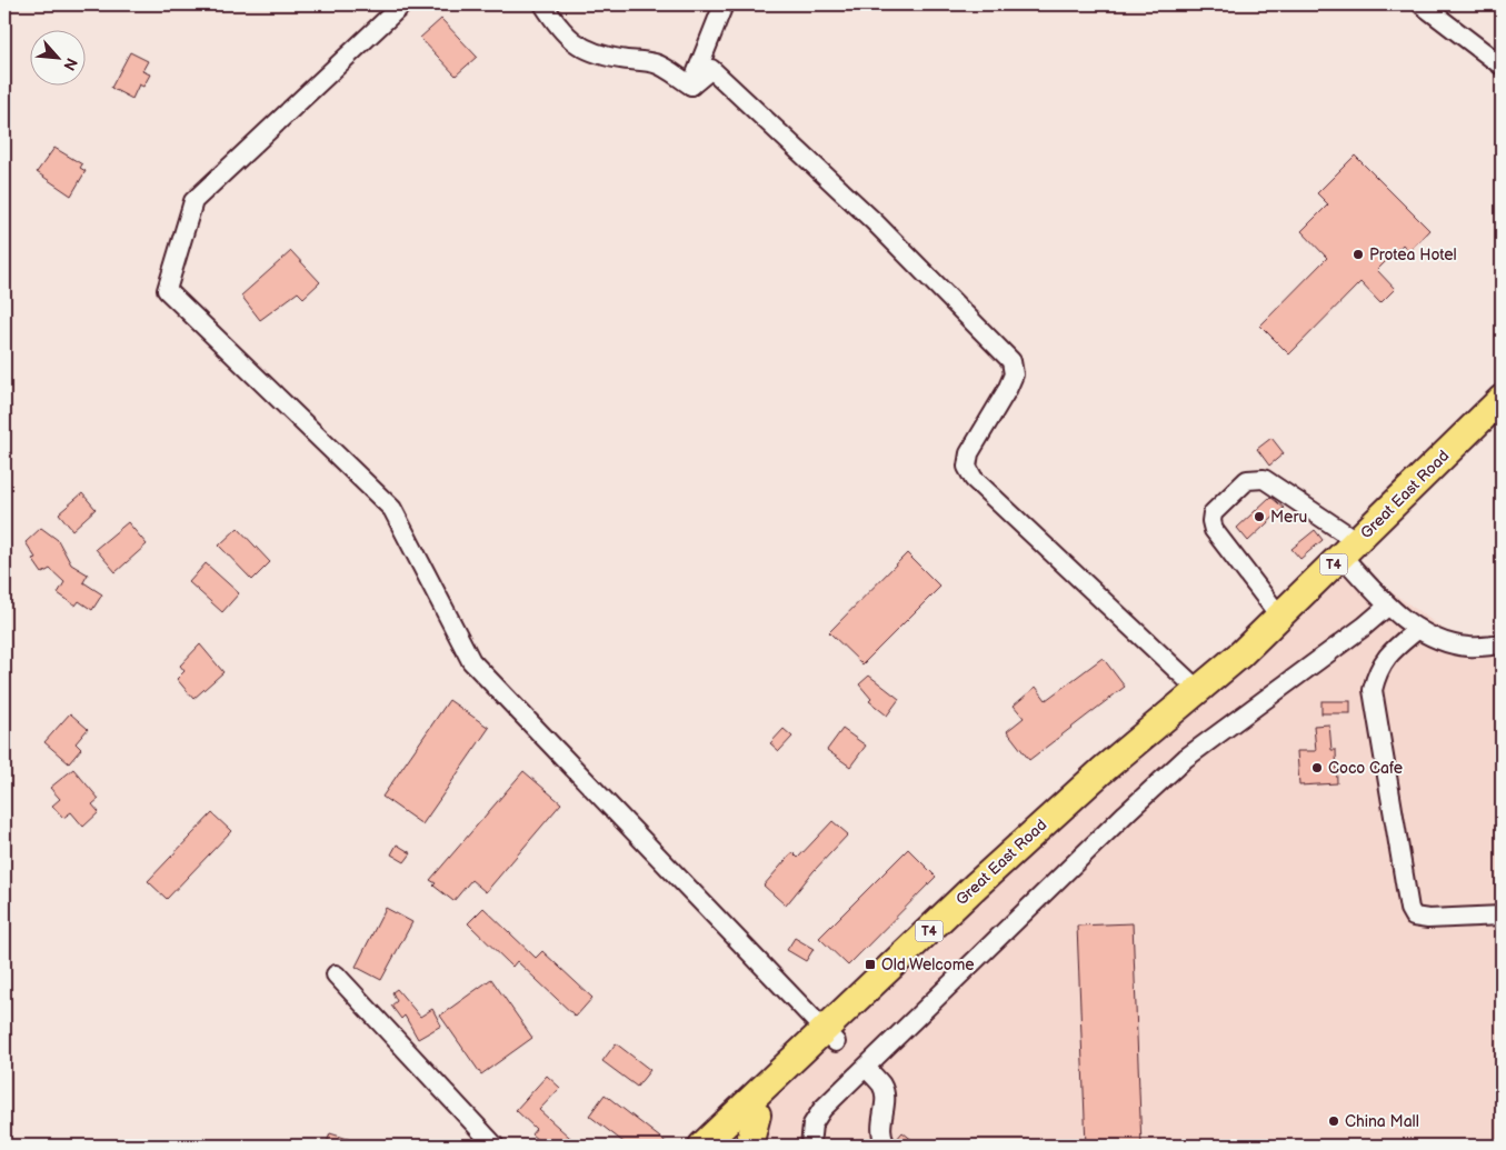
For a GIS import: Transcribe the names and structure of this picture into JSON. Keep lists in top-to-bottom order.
{
  "streets": {
    "highway": ["Great East Road", "T4"]
  },
  "places": {
    "other": [
      "Protea Hotel",
      "Meru",
      "Coco Cafe",
      "China Mall"
    ],
    "transit": ["Old Welcome"]
  },
  "north": "bottom right"
}
